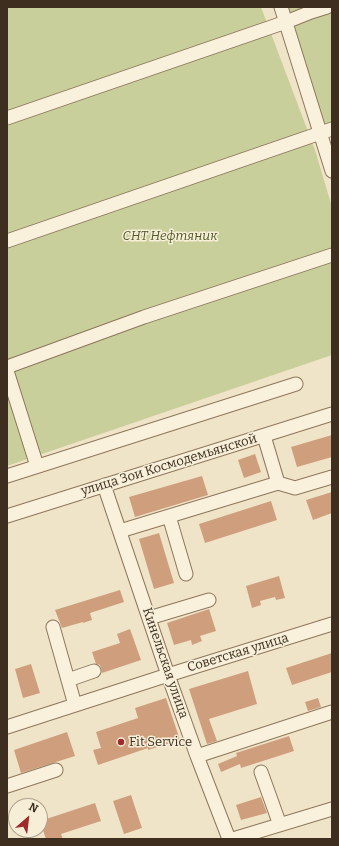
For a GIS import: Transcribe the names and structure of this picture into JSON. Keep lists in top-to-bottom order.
{
  "streets": {
    "street": ["улица Зои Космодемьянской", "Советская улица", "Кинельская улица"]
  },
  "crossings": [
    ["улица Зои Космодемьянской", "Кинельская улица"],
    ["Советская улица", "Кинельская улица"]
  ],
  "parks": ["СНТ Нефтяник"],
  "places": ["Fit Service"],
  "north": "top right"
}
